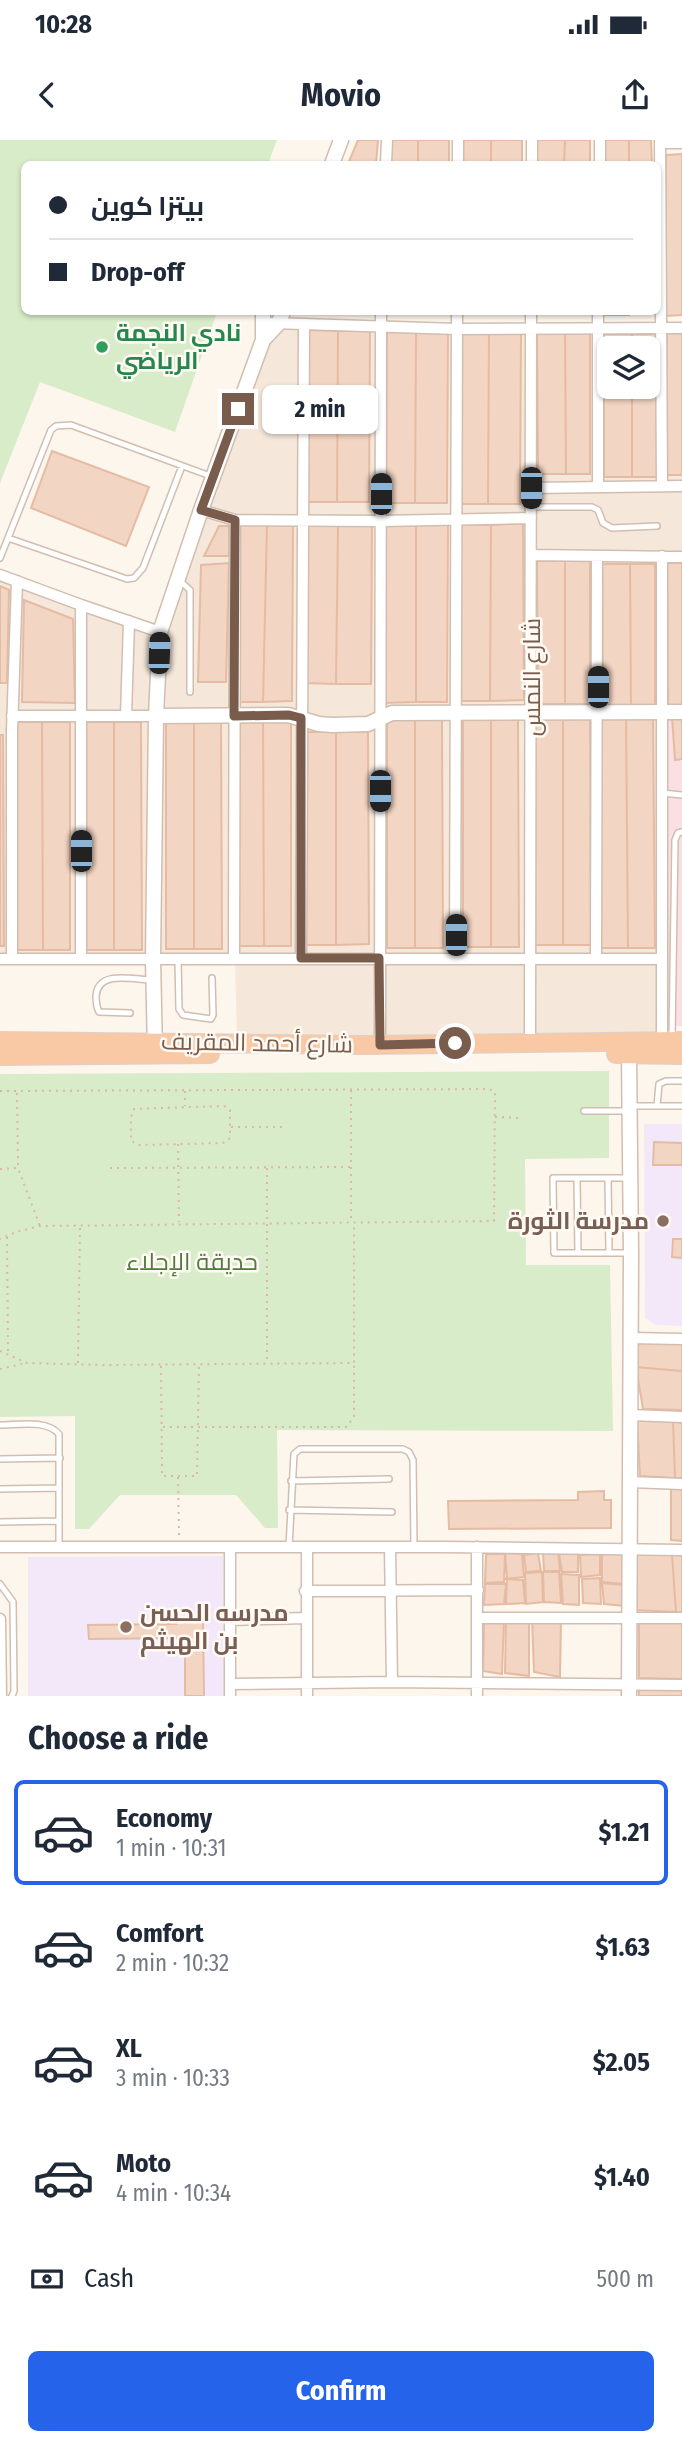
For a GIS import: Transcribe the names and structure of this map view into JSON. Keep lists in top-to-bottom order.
{
  "streets": {
    "highway": ["شارع أحمد المقريف"],
    "street": ["شارع النمس"]
  },
  "crossings": [
    ["شارع النمس", "شارع أحمد المقريف"]
  ],
  "parks": ["حديقة الإجلاء"],
  "places": ["نادي النجمة الرياضي", "مدرسة الثورة", "مدرسه الحسن بن الهيثم"],
  "page": {
    "status": "10:28",
    "header": "Movio",
    "banner": ["بيتزا كوين", "Drop-off"],
    "bubble": "2 min",
    "heading": "Choose a ride",
    "list": [
      {
        "name": "Economy",
        "note": "1 min · 10:31",
        "value": "$1.21"
      },
      {
        "name": "Comfort",
        "note": "2 min · 10:32",
        "value": "$1.63"
      },
      {
        "name": "XL",
        "note": "3 min · 10:33",
        "value": "$2.05"
      },
      {
        "name": "Moto",
        "note": "4 min · 10:34",
        "value": "$1.40"
      }
    ],
    "pay": ["Cash", "500 m"],
    "buttons": "Confirm"
  }
}
